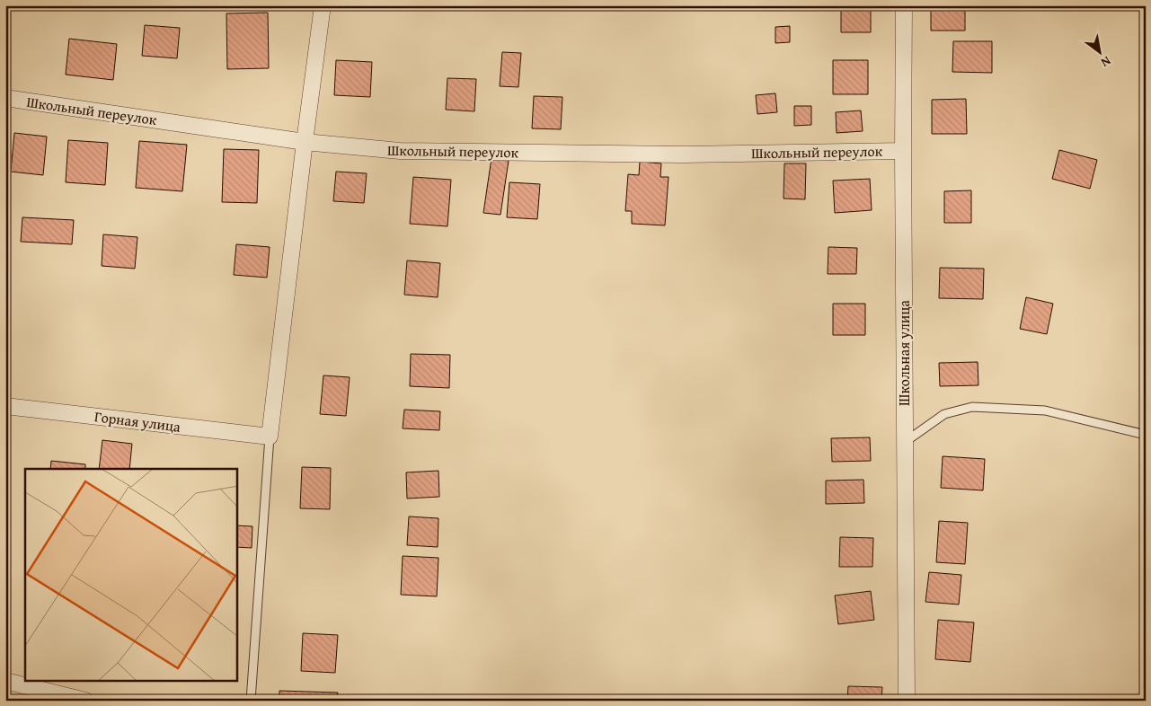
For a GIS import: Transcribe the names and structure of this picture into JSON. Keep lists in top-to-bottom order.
{
  "streets": {
    "street": ["Школьный переулок", "Школьная улица", "Горная улица"]
  },
  "crossings": [
    ["Школьный переулок", "Школьная улица"]
  ],
  "north": "bottom right"
}
